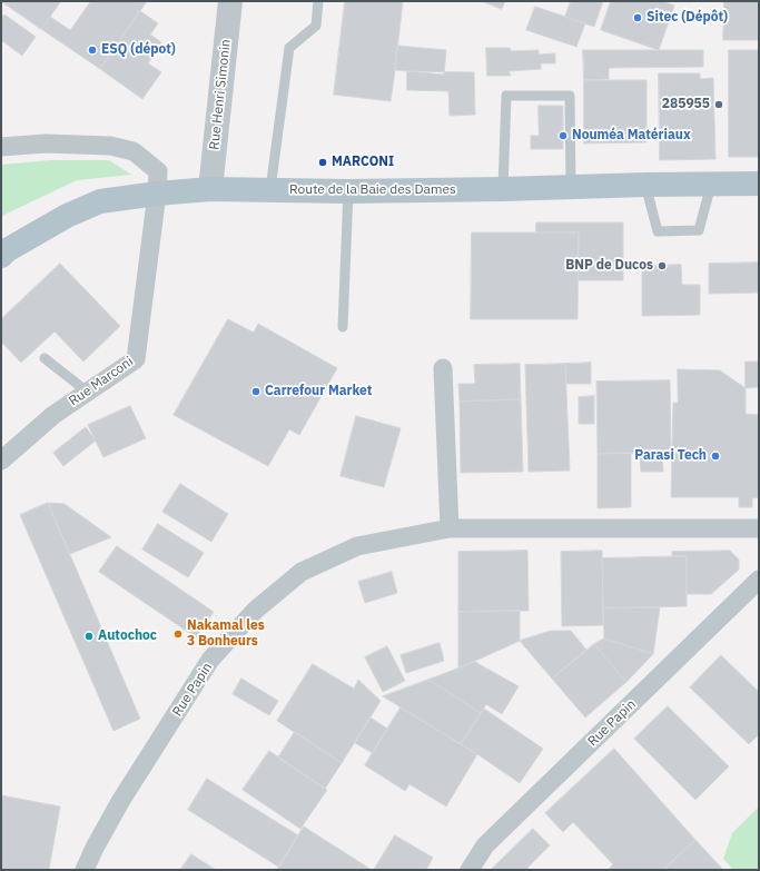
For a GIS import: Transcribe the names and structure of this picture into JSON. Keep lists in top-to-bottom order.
{
  "streets": {
    "main road": ["Route de la Baie des Dames"],
    "street": ["Rue Henri Simonin", "Rue Marconi", "Rue Papin"]
  },
  "crossings": [
    ["Rue Henri Simonin", "Route de la Baie des Dames"],
    ["Route de la Baie des Dames", "Rue Marconi"]
  ],
  "places": [
    "Sitec (Dépôt)",
    "ESQ (dépot)",
    "285955",
    "Nouméa Matériaux",
    "MARCONI",
    "BNP de Ducos",
    "Carrefour Market",
    "Parasi Tech",
    "Nakamal les 3 Bonheurs",
    "Autochoc"
  ]
}
